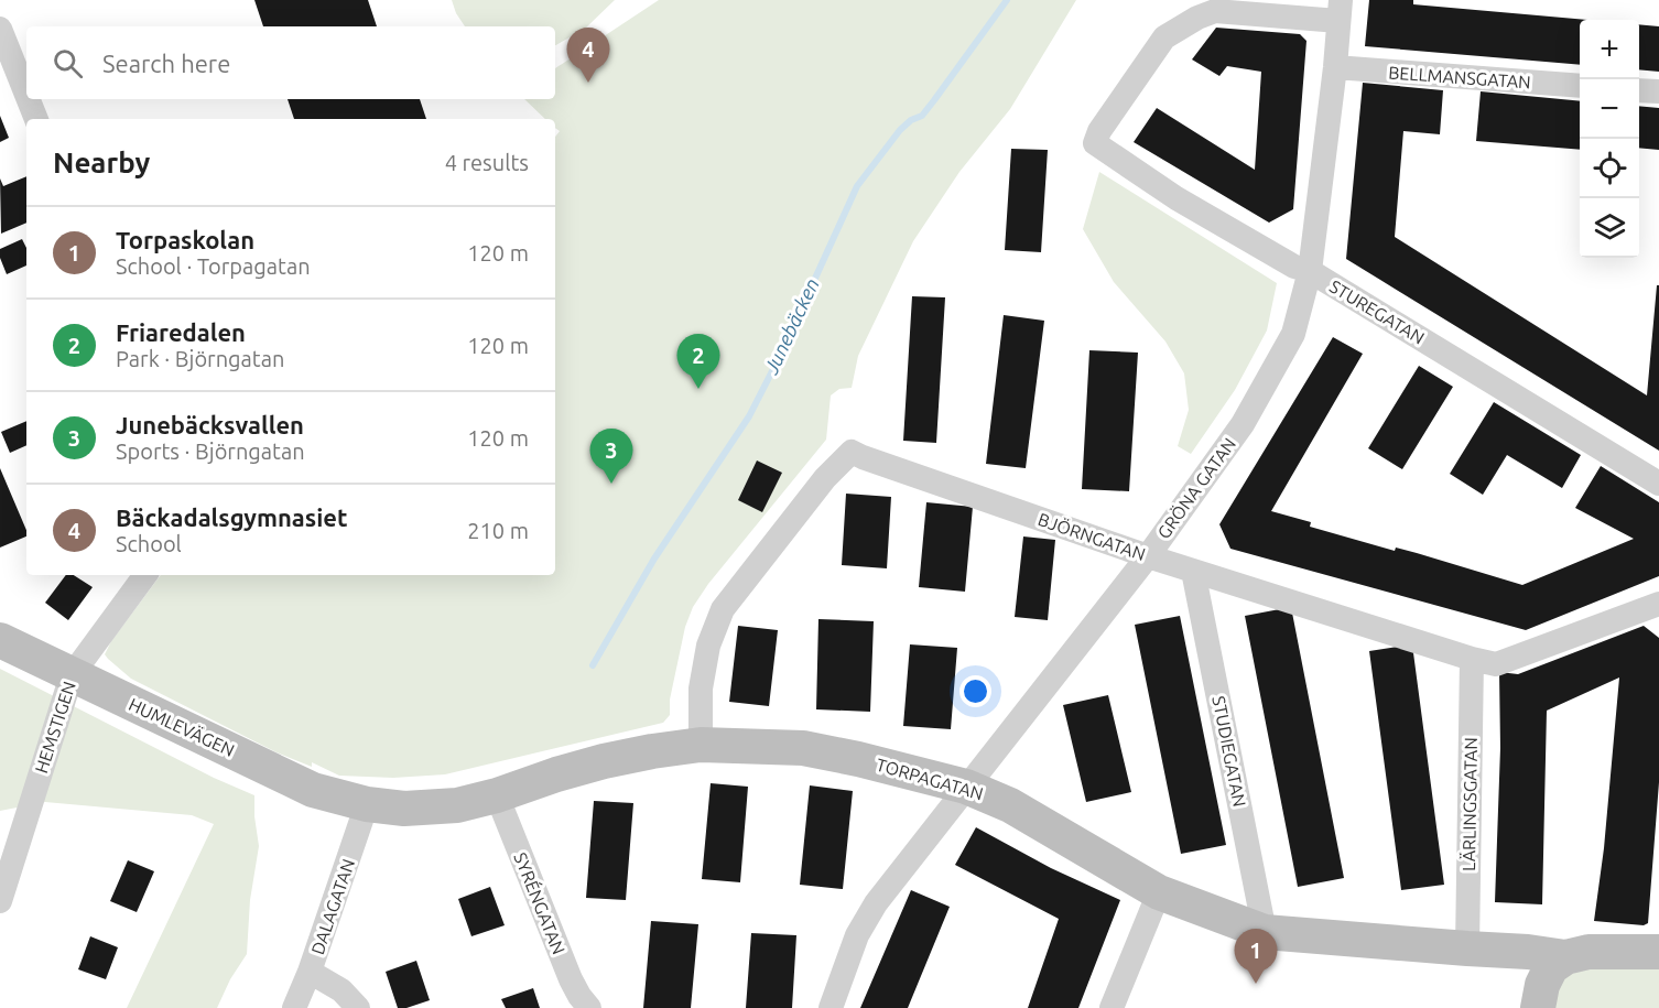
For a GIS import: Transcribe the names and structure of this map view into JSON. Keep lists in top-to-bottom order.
{
  "streets": {
    "street": [
      "BELLMANSGATAN",
      "STUREGATAN",
      "GRÖNA GATAN",
      "BJÖRNGATAN",
      "HEMSTIGEN",
      "HUMLEVÄGEN",
      "STUDIEGATAN",
      "TORPAGATAN",
      "LÄRLINGSGATAN",
      "SYRÉNGATAN",
      "DALAGATAN"
    ]
  },
  "crossings": [
    ["BELLMANSGATAN", "GRÖNA GATAN"],
    ["STUREGATAN", "GRÖNA GATAN"],
    ["GRÖNA GATAN", "BJÖRNGATAN"],
    ["GRÖNA GATAN", "TORPAGATAN"],
    ["BJÖRNGATAN", "STUDIEGATAN"],
    ["BJÖRNGATAN", "TORPAGATAN"],
    ["BJÖRNGATAN", "LÄRLINGSGATAN"],
    ["HEMSTIGEN", "HUMLEVÄGEN"],
    ["HUMLEVÄGEN", "TORPAGATAN"],
    ["HUMLEVÄGEN", "DALAGATAN"],
    ["STUDIEGATAN", "TORPAGATAN"],
    ["TORPAGATAN", "LÄRLINGSGATAN"],
    ["TORPAGATAN", "SYRÉNGATAN"],
    ["TORPAGATAN", "DALAGATAN"]
  ],
  "water": ["Junebäcken"],
  "page": {
    "map_buttons": ["+", "−"],
    "search": "Search here",
    "pins": [
      "4",
      "2",
      "3",
      "1"
    ],
    "heading": ["Nearby", "4 results"],
    "list": [
      {
        "mark": "1",
        "name": "Torpaskolan",
        "note": "School · Torpagatan",
        "value": "120 m"
      },
      {
        "mark": "2",
        "name": "Friaredalen",
        "note": "Park · Björngatan",
        "value": "120 m"
      },
      {
        "mark": "3",
        "name": "Junebäcksvallen",
        "note": "Sports · Björngatan",
        "value": "120 m"
      },
      {
        "mark": "4",
        "name": "Bäckadalsgymnasiet",
        "note": "School",
        "value": "210 m"
      }
    ]
  }
}
